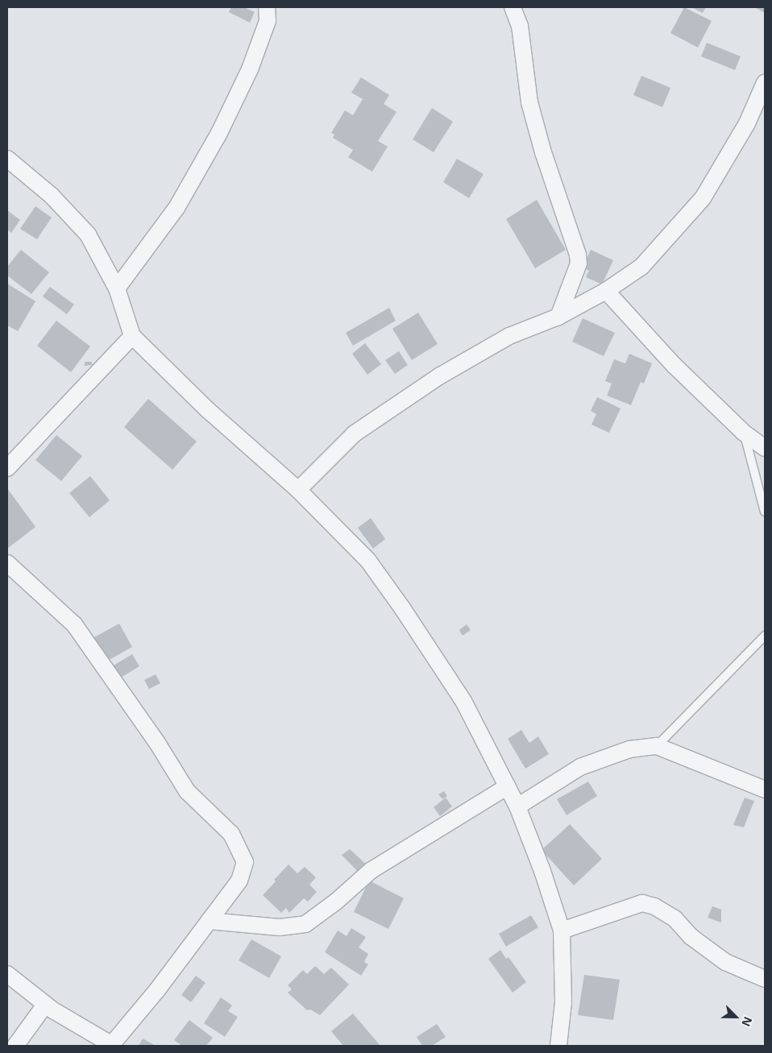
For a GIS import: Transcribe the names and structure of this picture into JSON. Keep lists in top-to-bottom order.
{
  "north": "bottom right"
}
